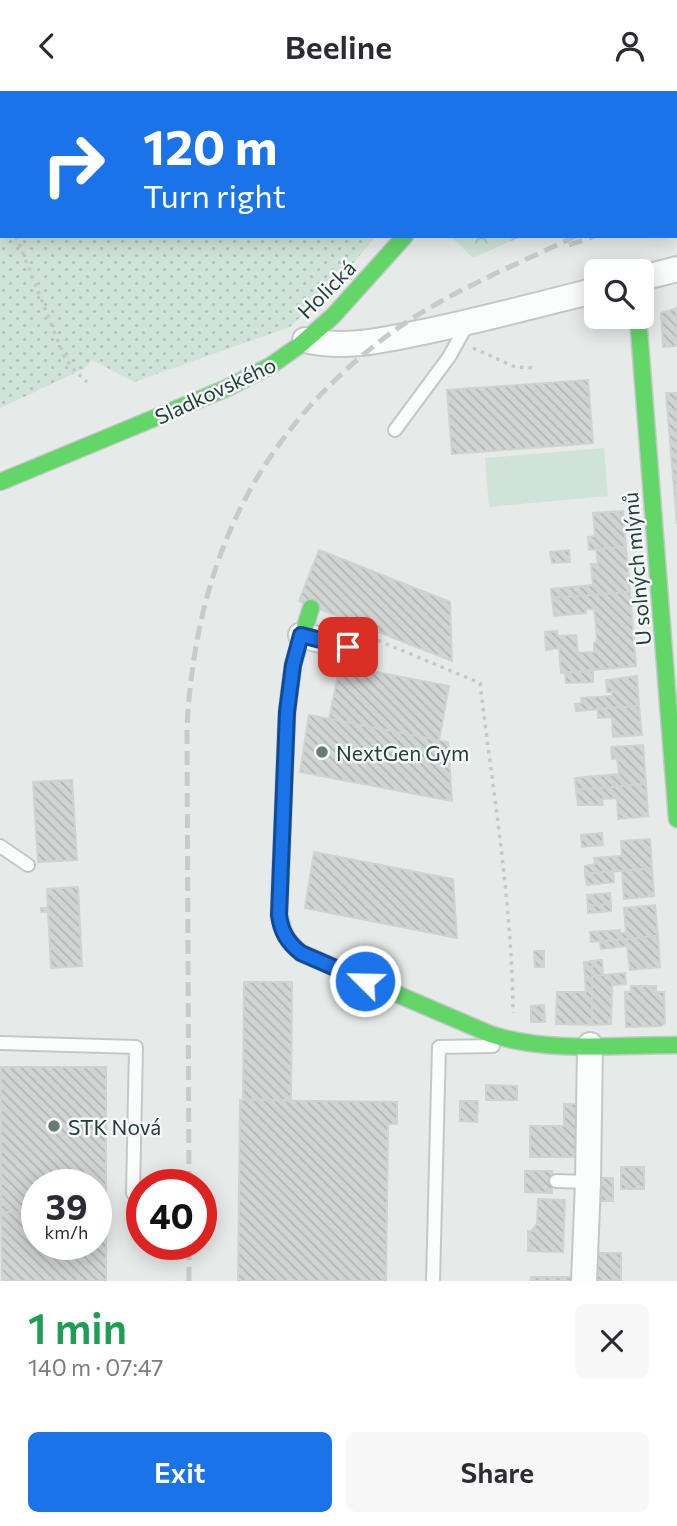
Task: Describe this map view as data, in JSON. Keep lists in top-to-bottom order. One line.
{"streets":{"street":["Holická","Sladkovského","U solných mlýnů"]},"crossings":[["Holická","Sladkovského"]],"places":["NextGen Gym","STK Nová"],"page":{"header":"Beeline","turn":["120 m","Turn right"],"speed":"39 km/h","limit":"40","heading":["1 min","140 m · 07:47"],"buttons":["Exit","Share"]}}
